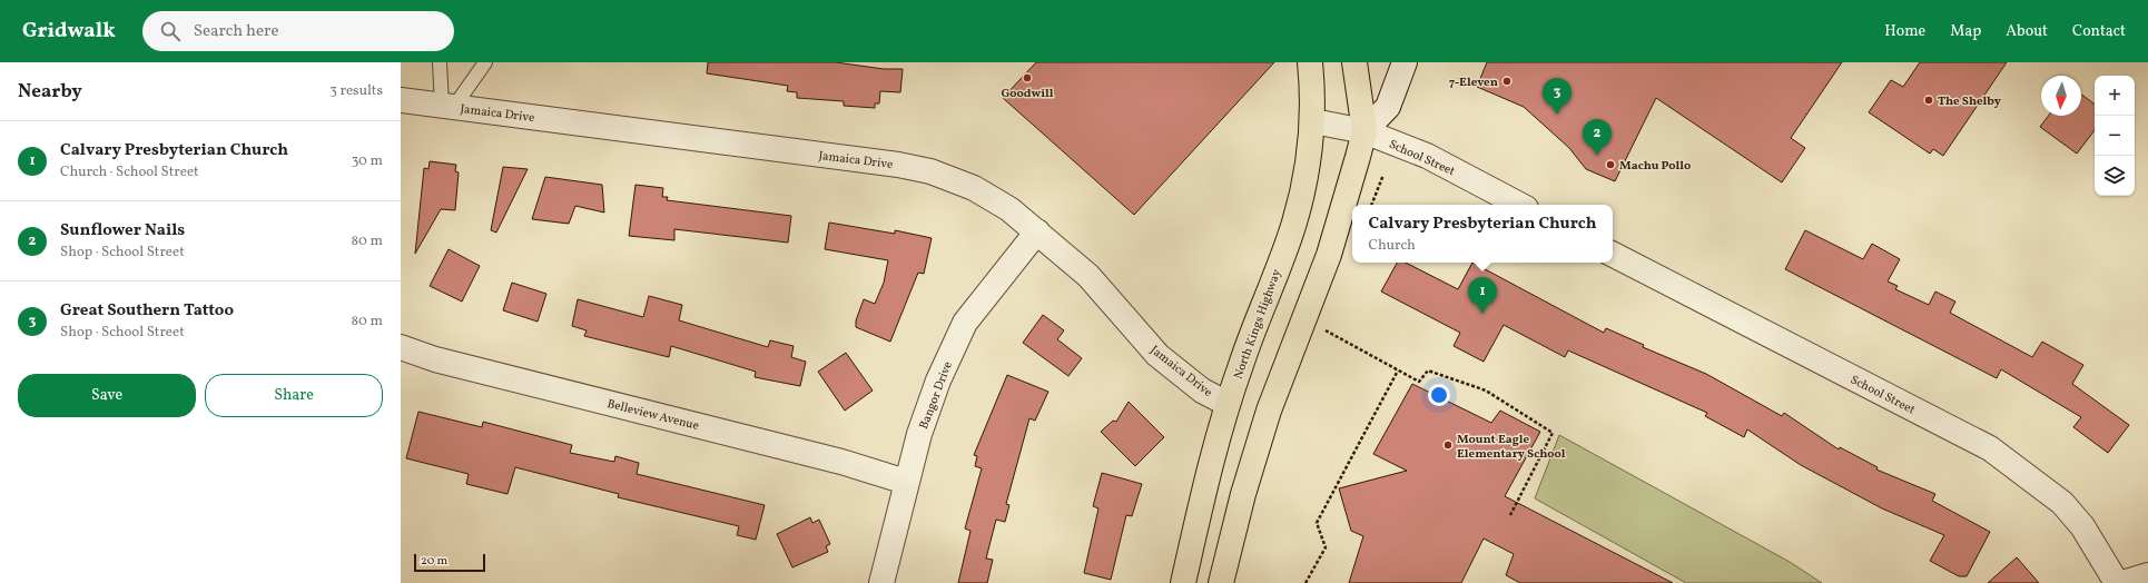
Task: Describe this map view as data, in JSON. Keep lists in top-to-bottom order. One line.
{"streets":{"main road":["North Kings Highway"],"street":["Jamaica Drive","School Street","Bangor Drive","Belleview Avenue"]},"crossings":[["Jamaica Drive","North Kings Highway"],["Jamaica Drive","Bangor Drive"],["School Street","North Kings Highway"],["Bangor Drive","Belleview Avenue"]],"places":["Goodwill","7-Eleven","The Shelby","Machu Pollo","Mount Eagle Elementary School"],"scale_bar":"20 m","north":"bottom","page":{"header":"Gridwalk","search":"Search here","nav":["Home","Map","About","Contact"],"heading":["Nearby","3 results"],"map_buttons":["+","−"],"pins":["3","2","1"],"list":[{"mark":"1","name":"Calvary Presbyterian Church","note":"Church · School Street","value":"30 m"},{"mark":"2","name":"Sunflower Nails","note":"Shop · School Street","value":"80 m"},{"mark":"3","name":"Great Southern Tattoo","note":"Shop · School Street","value":"80 m"}],"popup":["Calvary Presbyterian Church","Church"],"buttons":["Save","Share"],"scale":"20 m"}}
